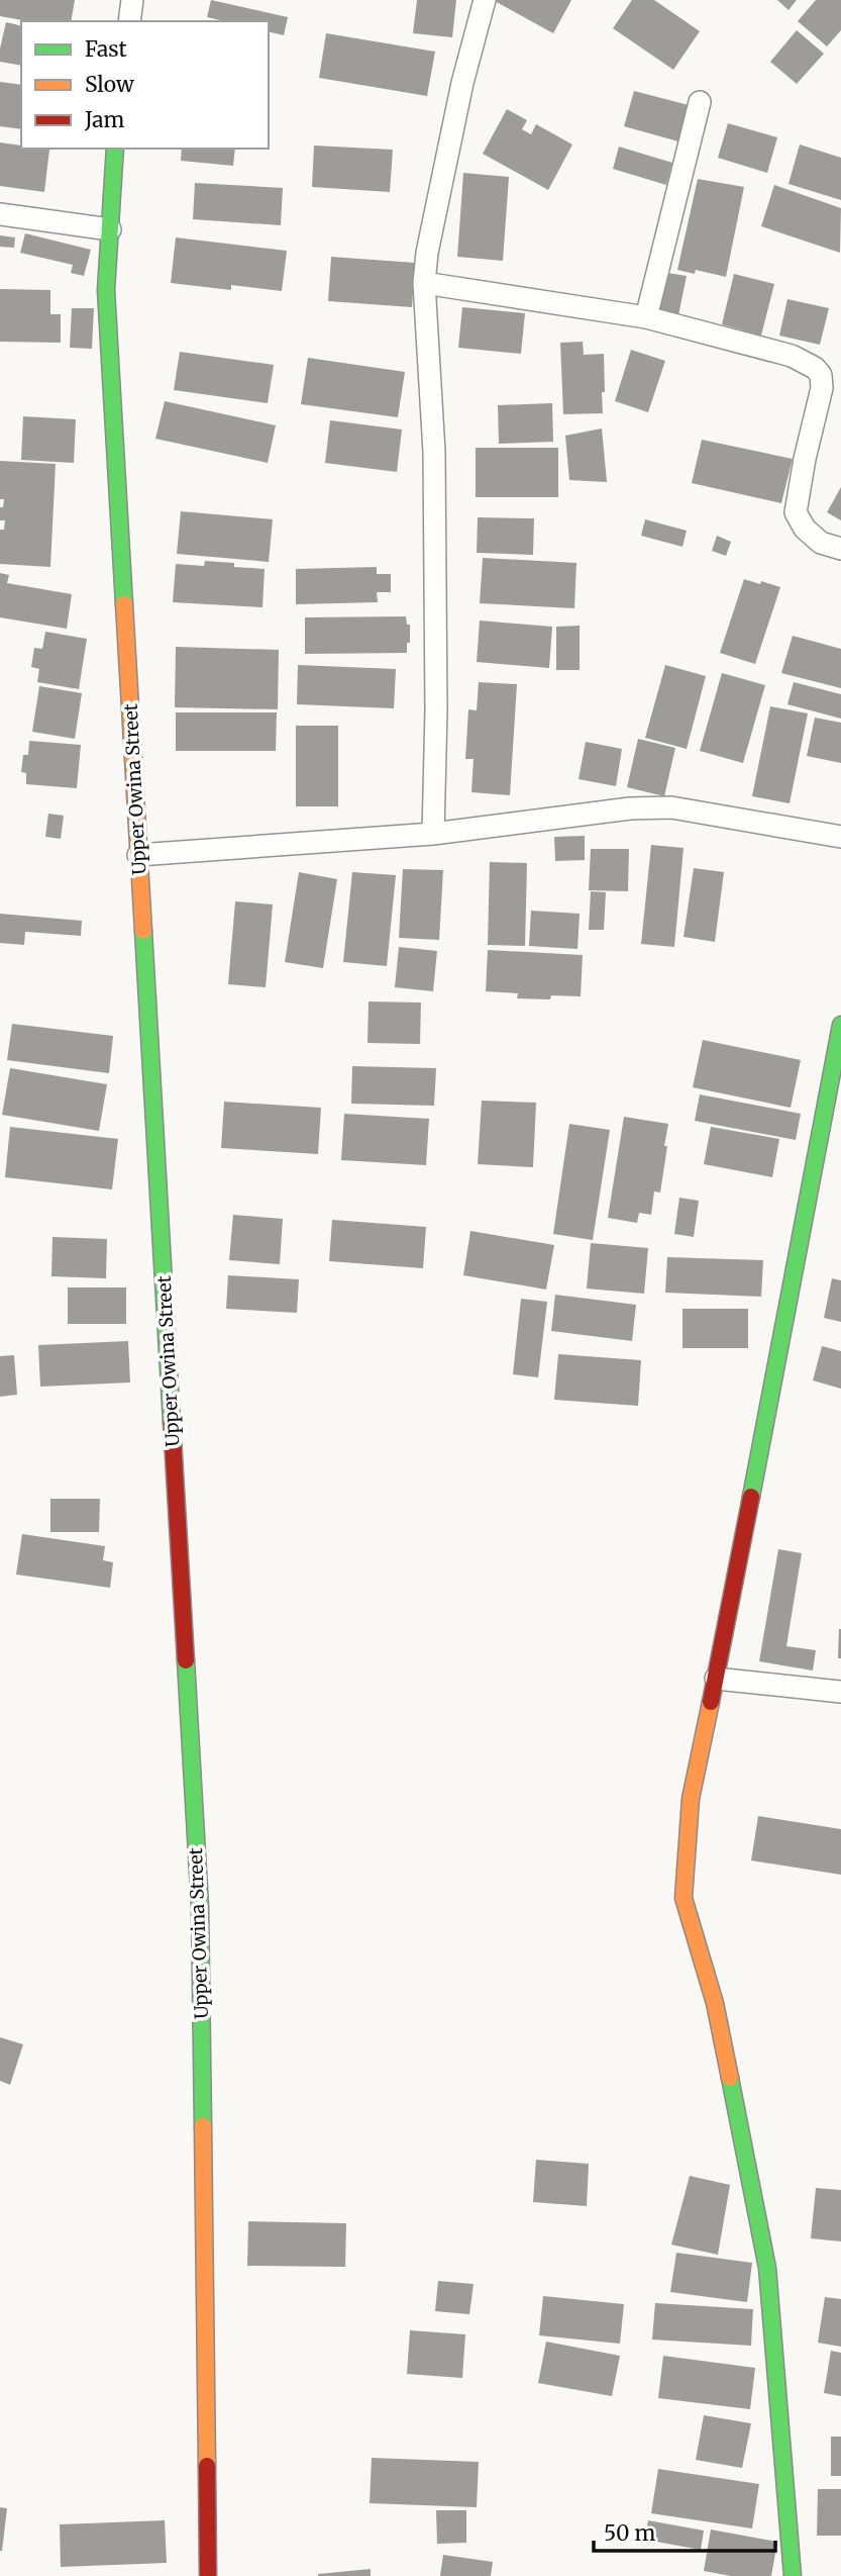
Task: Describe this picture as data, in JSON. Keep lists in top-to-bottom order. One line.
{"streets":{"street":["Upper Owina Street"]},"legend":["Fast","Slow","Jam"],"scale_bar":"50 m"}
